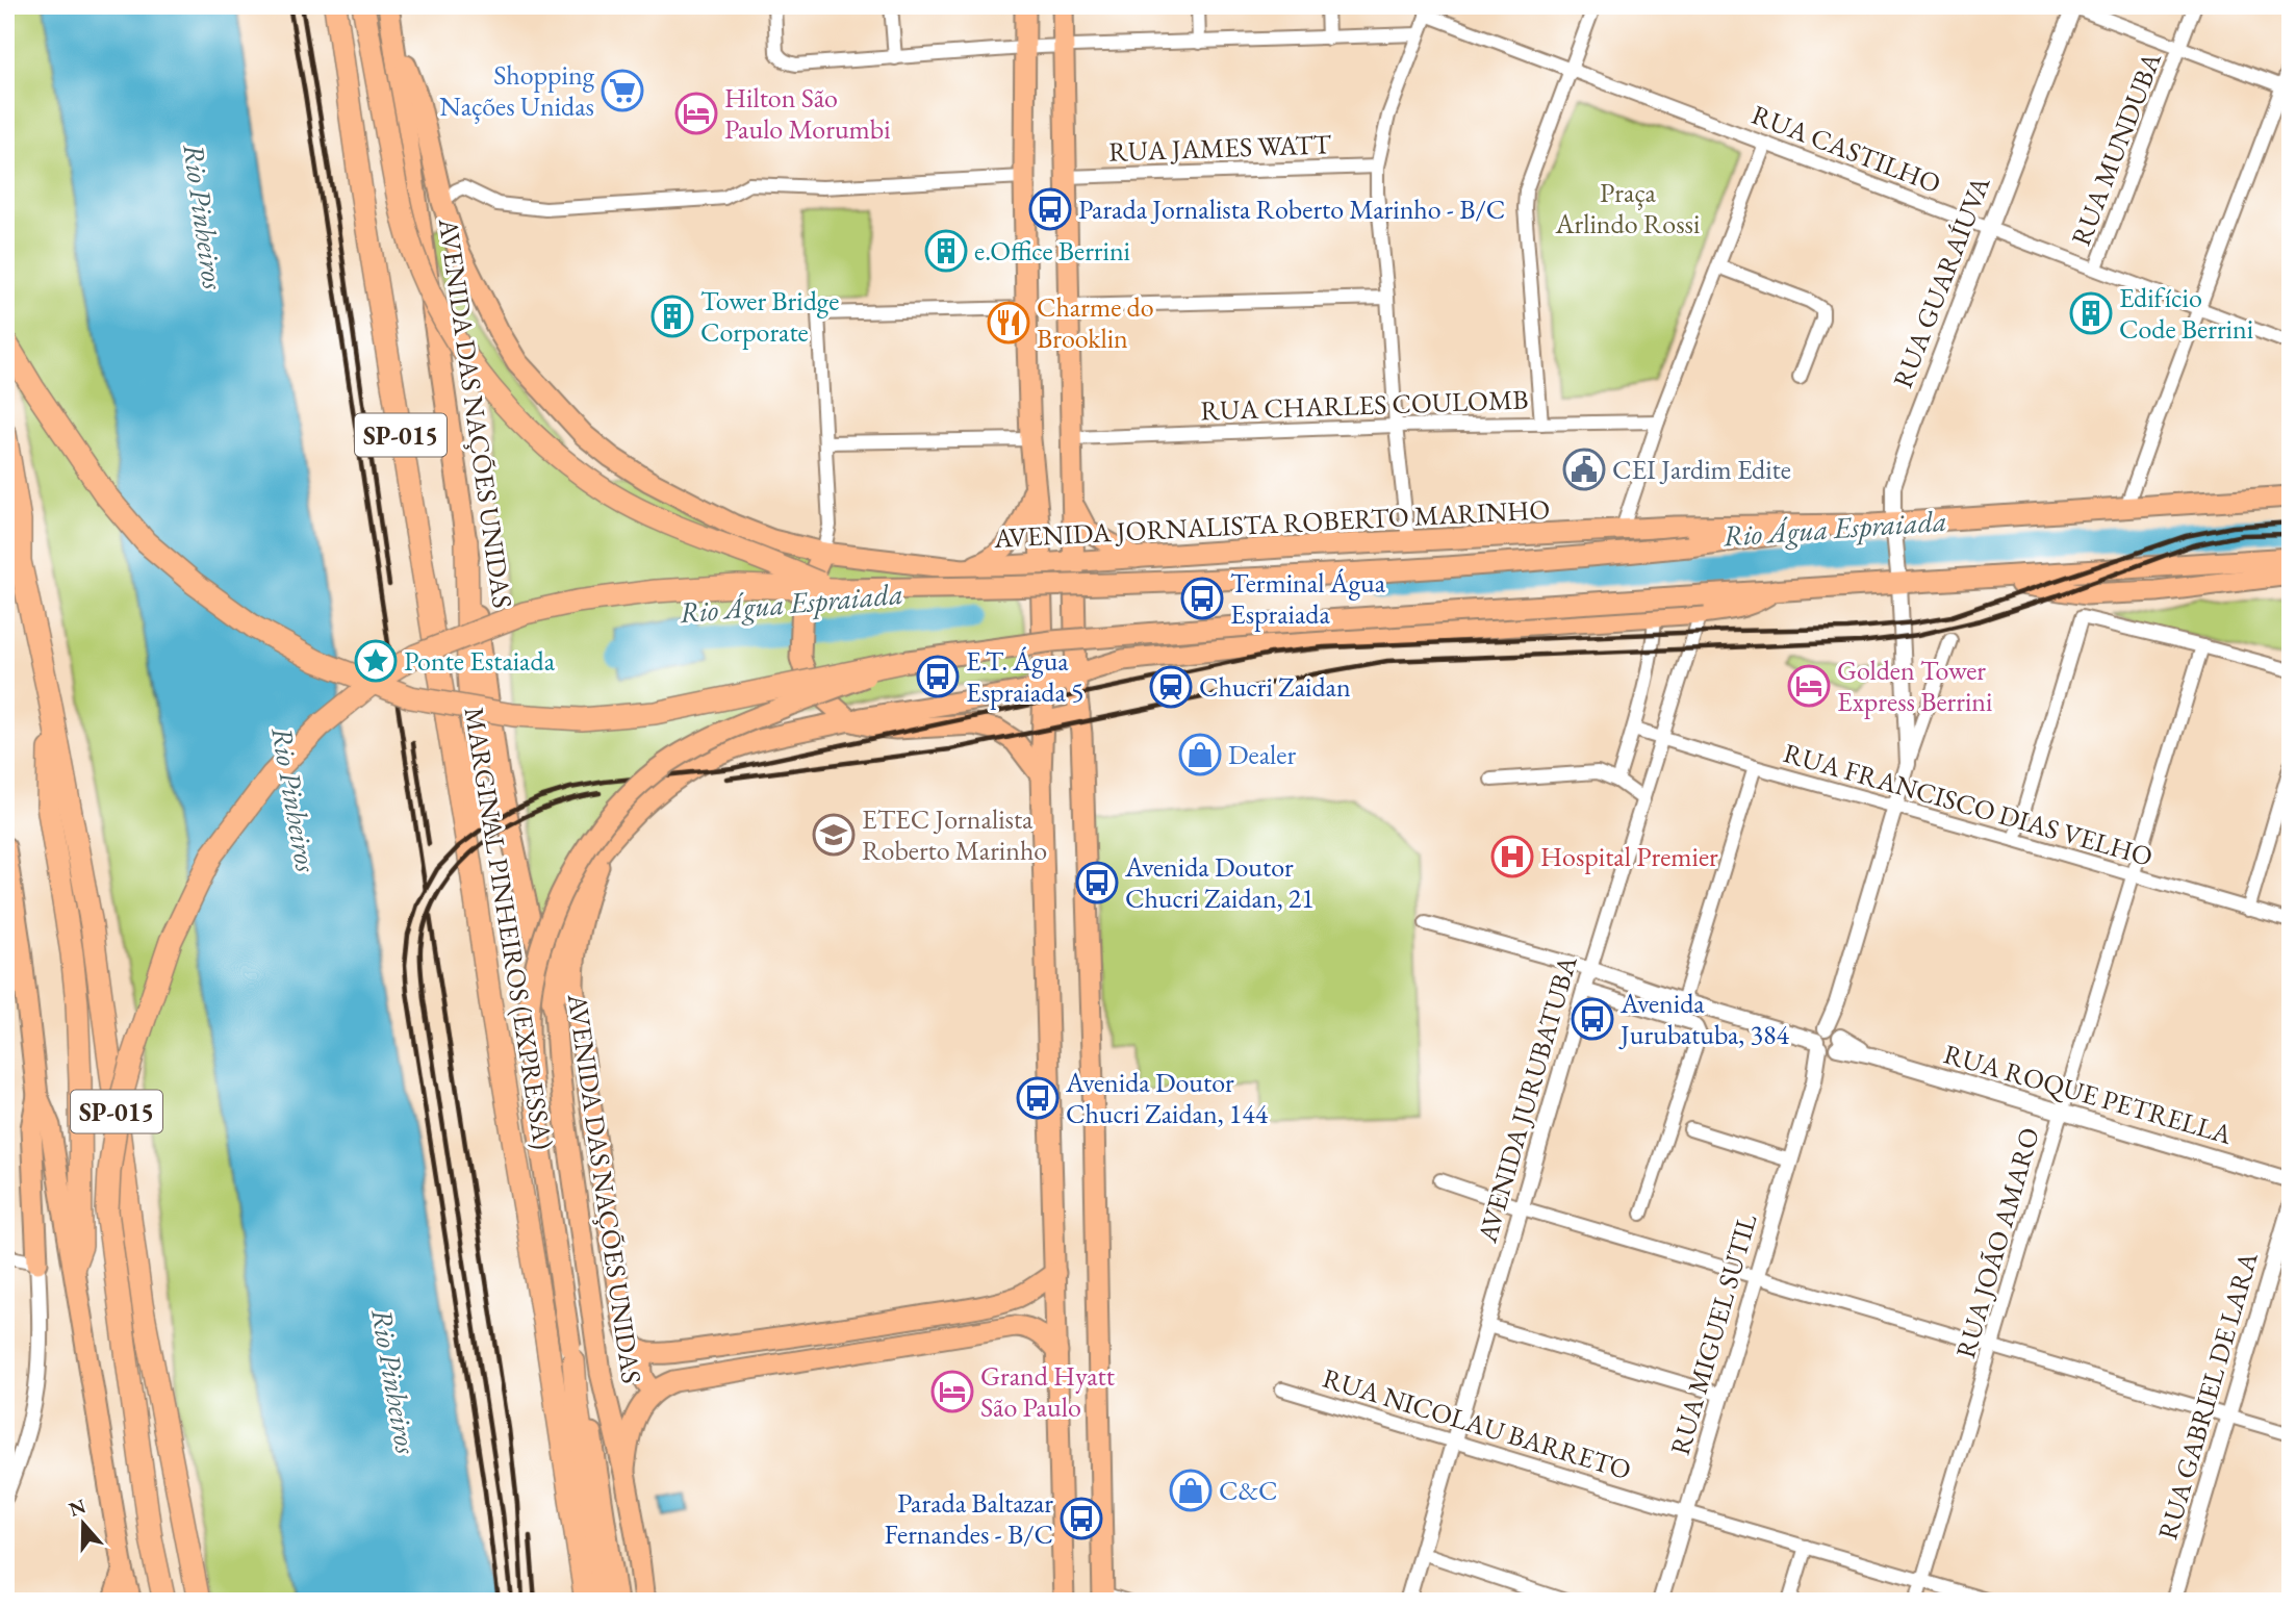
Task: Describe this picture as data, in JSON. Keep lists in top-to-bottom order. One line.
{"streets":{"highway":["SP-015","MARGINAL PINHEIROS (EXPRESSA)"],"main road":["AVENIDA DAS NAÇÕES UNIDAS","AVENIDA JORNALISTA ROBERTO MARINHO"],"street":["RUA JAMES WATT","RUA CASTILHO","RUA MUNDUBA","RUA GUARAÍUVA","RUA CHARLES COULOMB","RUA FRANCISCO DIAS VELHO","RUA ROQUE PETRELLA","AVENIDA JURUBATUBA","RUA JOÃO AMARO","RUA MIGUEL SUTIL","RUA GABRIEL DE LARA","RUA NICOLAU BARRETO"]},"crossings":[["RUA CASTILHO","RUA MUNDUBA"],["RUA CASTILHO","RUA GUARAÍUVA"],["RUA GUARAÍUVA","AVENIDA JORNALISTA ROBERTO MARINHO"],["RUA GUARAÍUVA","RUA MIGUEL SUTIL"],["AVENIDA DAS NAÇÕES UNIDAS","AVENIDA JORNALISTA ROBERTO MARINHO"],["RUA FRANCISCO DIAS VELHO","AVENIDA JURUBATUBA"],["RUA FRANCISCO DIAS VELHO","RUA JOÃO AMARO"],["RUA FRANCISCO DIAS VELHO","RUA MIGUEL SUTIL"],["RUA ROQUE PETRELLA","AVENIDA JURUBATUBA"],["RUA ROQUE PETRELLA","RUA JOÃO AMARO"],["RUA ROQUE PETRELLA","RUA MIGUEL SUTIL"],["AVENIDA JURUBATUBA","RUA NICOLAU BARRETO"],["RUA JOÃO AMARO","RUA NICOLAU BARRETO"],["RUA MIGUEL SUTIL","RUA NICOLAU BARRETO"]],"water":["Rio Pinheiros","Rio Água Espraiada"],"parks":["Praça Arlindo Rossi"],"places":{"supermarket":["Shopping Nações Unidas"],"hotel":["Hilton São Paulo Morumbi","Golden Tower Express Berrini","Grand Hyatt São Paulo"],"bus stop":["Parada Jornalista Roberto Marinho - B/C","Terminal Água Espraiada","E.T. Água Espraiada 5","Avenida Doutor Chucri Zaidan, 21","Avenida Jurubatuba, 384","Avenida Doutor Chucri Zaidan, 144","Parada Baltazar Fernandes - B/C"],"building":["e.Office Berrini","Edifício Code Berrini","Tower Bridge Corporate"],"restaurant":["Charme do Brooklin"],"public building":["CEI Jardim Edite"],"place":["Ponte Estaiada"],"station":["Chucri Zaidan"],"shop":["Dealer","C&C"],"school or university":["ETEC Jornalista Roberto Marinho"],"hospital":["Hospital Premier"]},"north":"top"}
